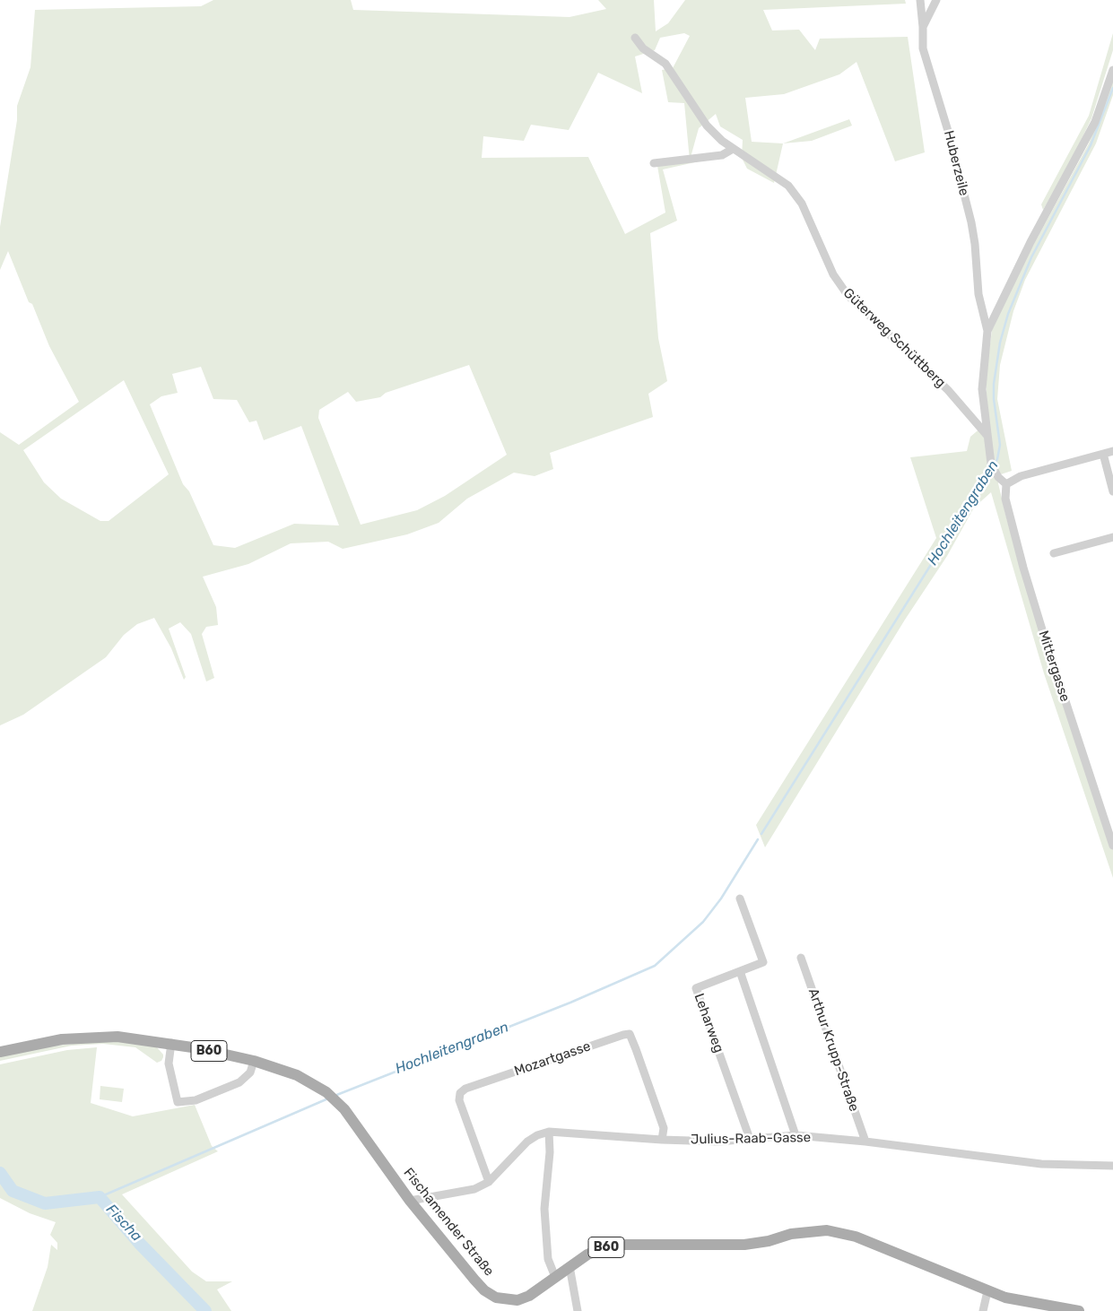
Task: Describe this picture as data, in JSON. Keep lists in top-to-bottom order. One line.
{"streets":{"main road":["B60","Fischamender Straße"],"street":["Huberzeile","Güterweg Schüttberg","Mittergasse","Leharweg","Arthur Krupp-Straße","Mozartgasse","Julius-Raab-Gasse"]},"crossings":[["Leharweg","Julius-Raab-Gasse"],["Arthur Krupp-Straße","Julius-Raab-Gasse"],["B60","Fischamender Straße"],["Mozartgasse","Julius-Raab-Gasse"],["Julius-Raab-Gasse","Fischamender Straße"]],"water":["Hochleitengraben","Fischa"]}
